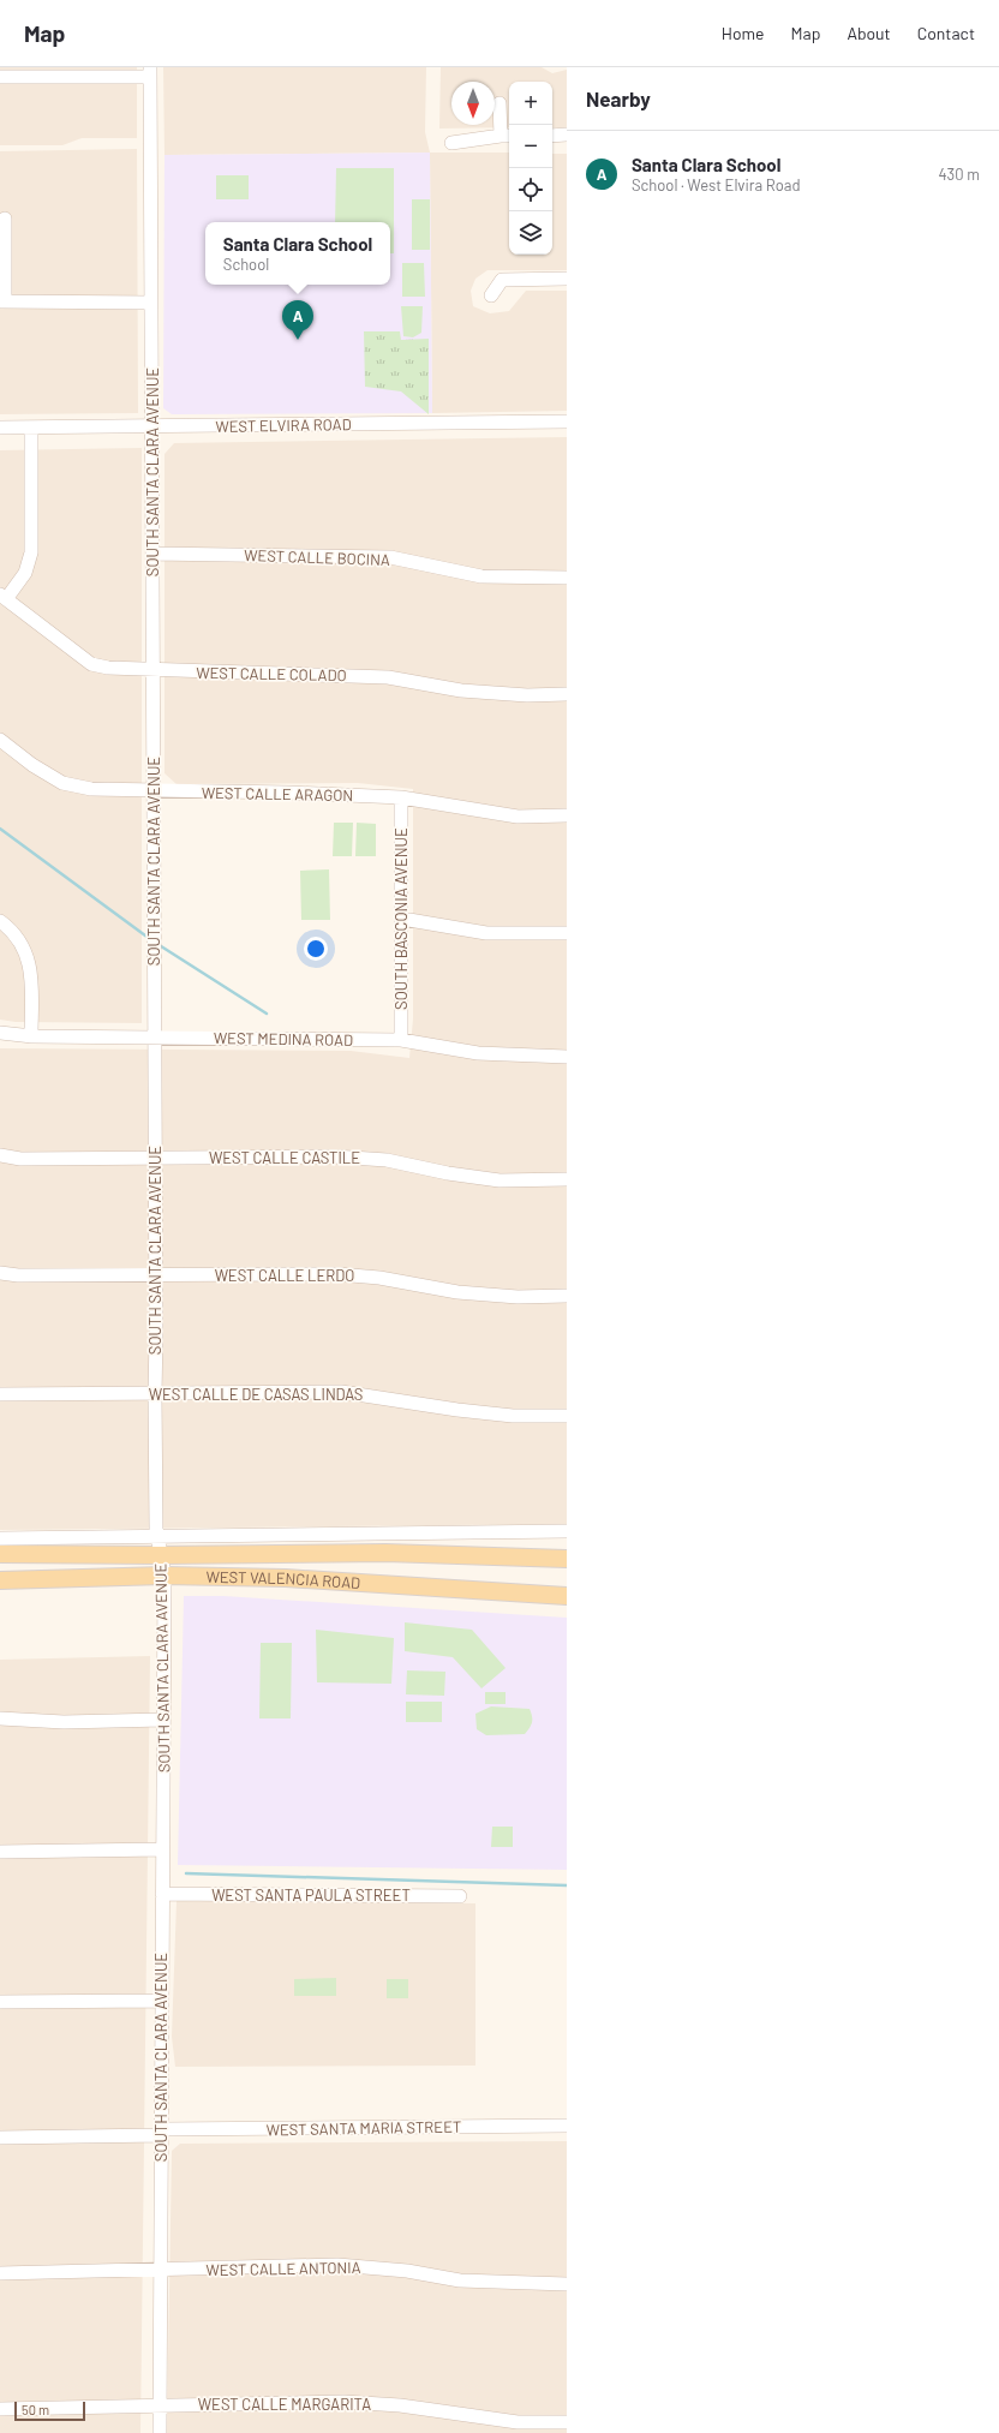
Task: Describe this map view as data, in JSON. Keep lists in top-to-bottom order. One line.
{"streets":{"main road":["WEST VALENCIA ROAD"],"street":["WEST ELVIRA ROAD","SOUTH SANTA CLARA AVENUE","WEST CALLE BOCINA","WEST CALLE COLADO","WEST CALLE ARAGON","SOUTH BASCONIA AVENUE","WEST MEDINA ROAD","WEST CALLE CASTILE","WEST CALLE LERDO","WEST CALLE DE CASAS LINDAS","WEST SANTA PAULA STREET","WEST SANTA MARIA STREET","WEST CALLE ANTONIA","WEST CALLE MARGARITA"]},"crossings":[["WEST ELVIRA ROAD","SOUTH SANTA CLARA AVENUE"],["SOUTH SANTA CLARA AVENUE","WEST CALLE BOCINA"],["SOUTH SANTA CLARA AVENUE","WEST CALLE COLADO"],["SOUTH SANTA CLARA AVENUE","WEST CALLE ARAGON"],["SOUTH SANTA CLARA AVENUE","WEST MEDINA ROAD"],["SOUTH SANTA CLARA AVENUE","WEST CALLE CASTILE"],["SOUTH SANTA CLARA AVENUE","WEST CALLE LERDO"],["SOUTH SANTA CLARA AVENUE","WEST CALLE DE CASAS LINDAS"],["SOUTH SANTA CLARA AVENUE","WEST VALENCIA ROAD"],["SOUTH SANTA CLARA AVENUE","WEST SANTA PAULA STREET"],["SOUTH SANTA CLARA AVENUE","WEST SANTA MARIA STREET"],["SOUTH SANTA CLARA AVENUE","WEST CALLE ANTONIA"],["SOUTH SANTA CLARA AVENUE","WEST CALLE MARGARITA"],["WEST CALLE ARAGON","SOUTH BASCONIA AVENUE"],["SOUTH BASCONIA AVENUE","WEST MEDINA ROAD"]],"scale_bar":"50 m","north":"bottom","page":{"header":"Map","nav":["Home","Map","About","Contact"],"heading":"Nearby","map_buttons":["+","−"],"list":[{"mark":"A","name":"Santa Clara School","note":"School · West Elvira Road","value":"430 m"}],"popup":["Santa Clara School","School"],"pins":"A","scale":"50 m"}}
